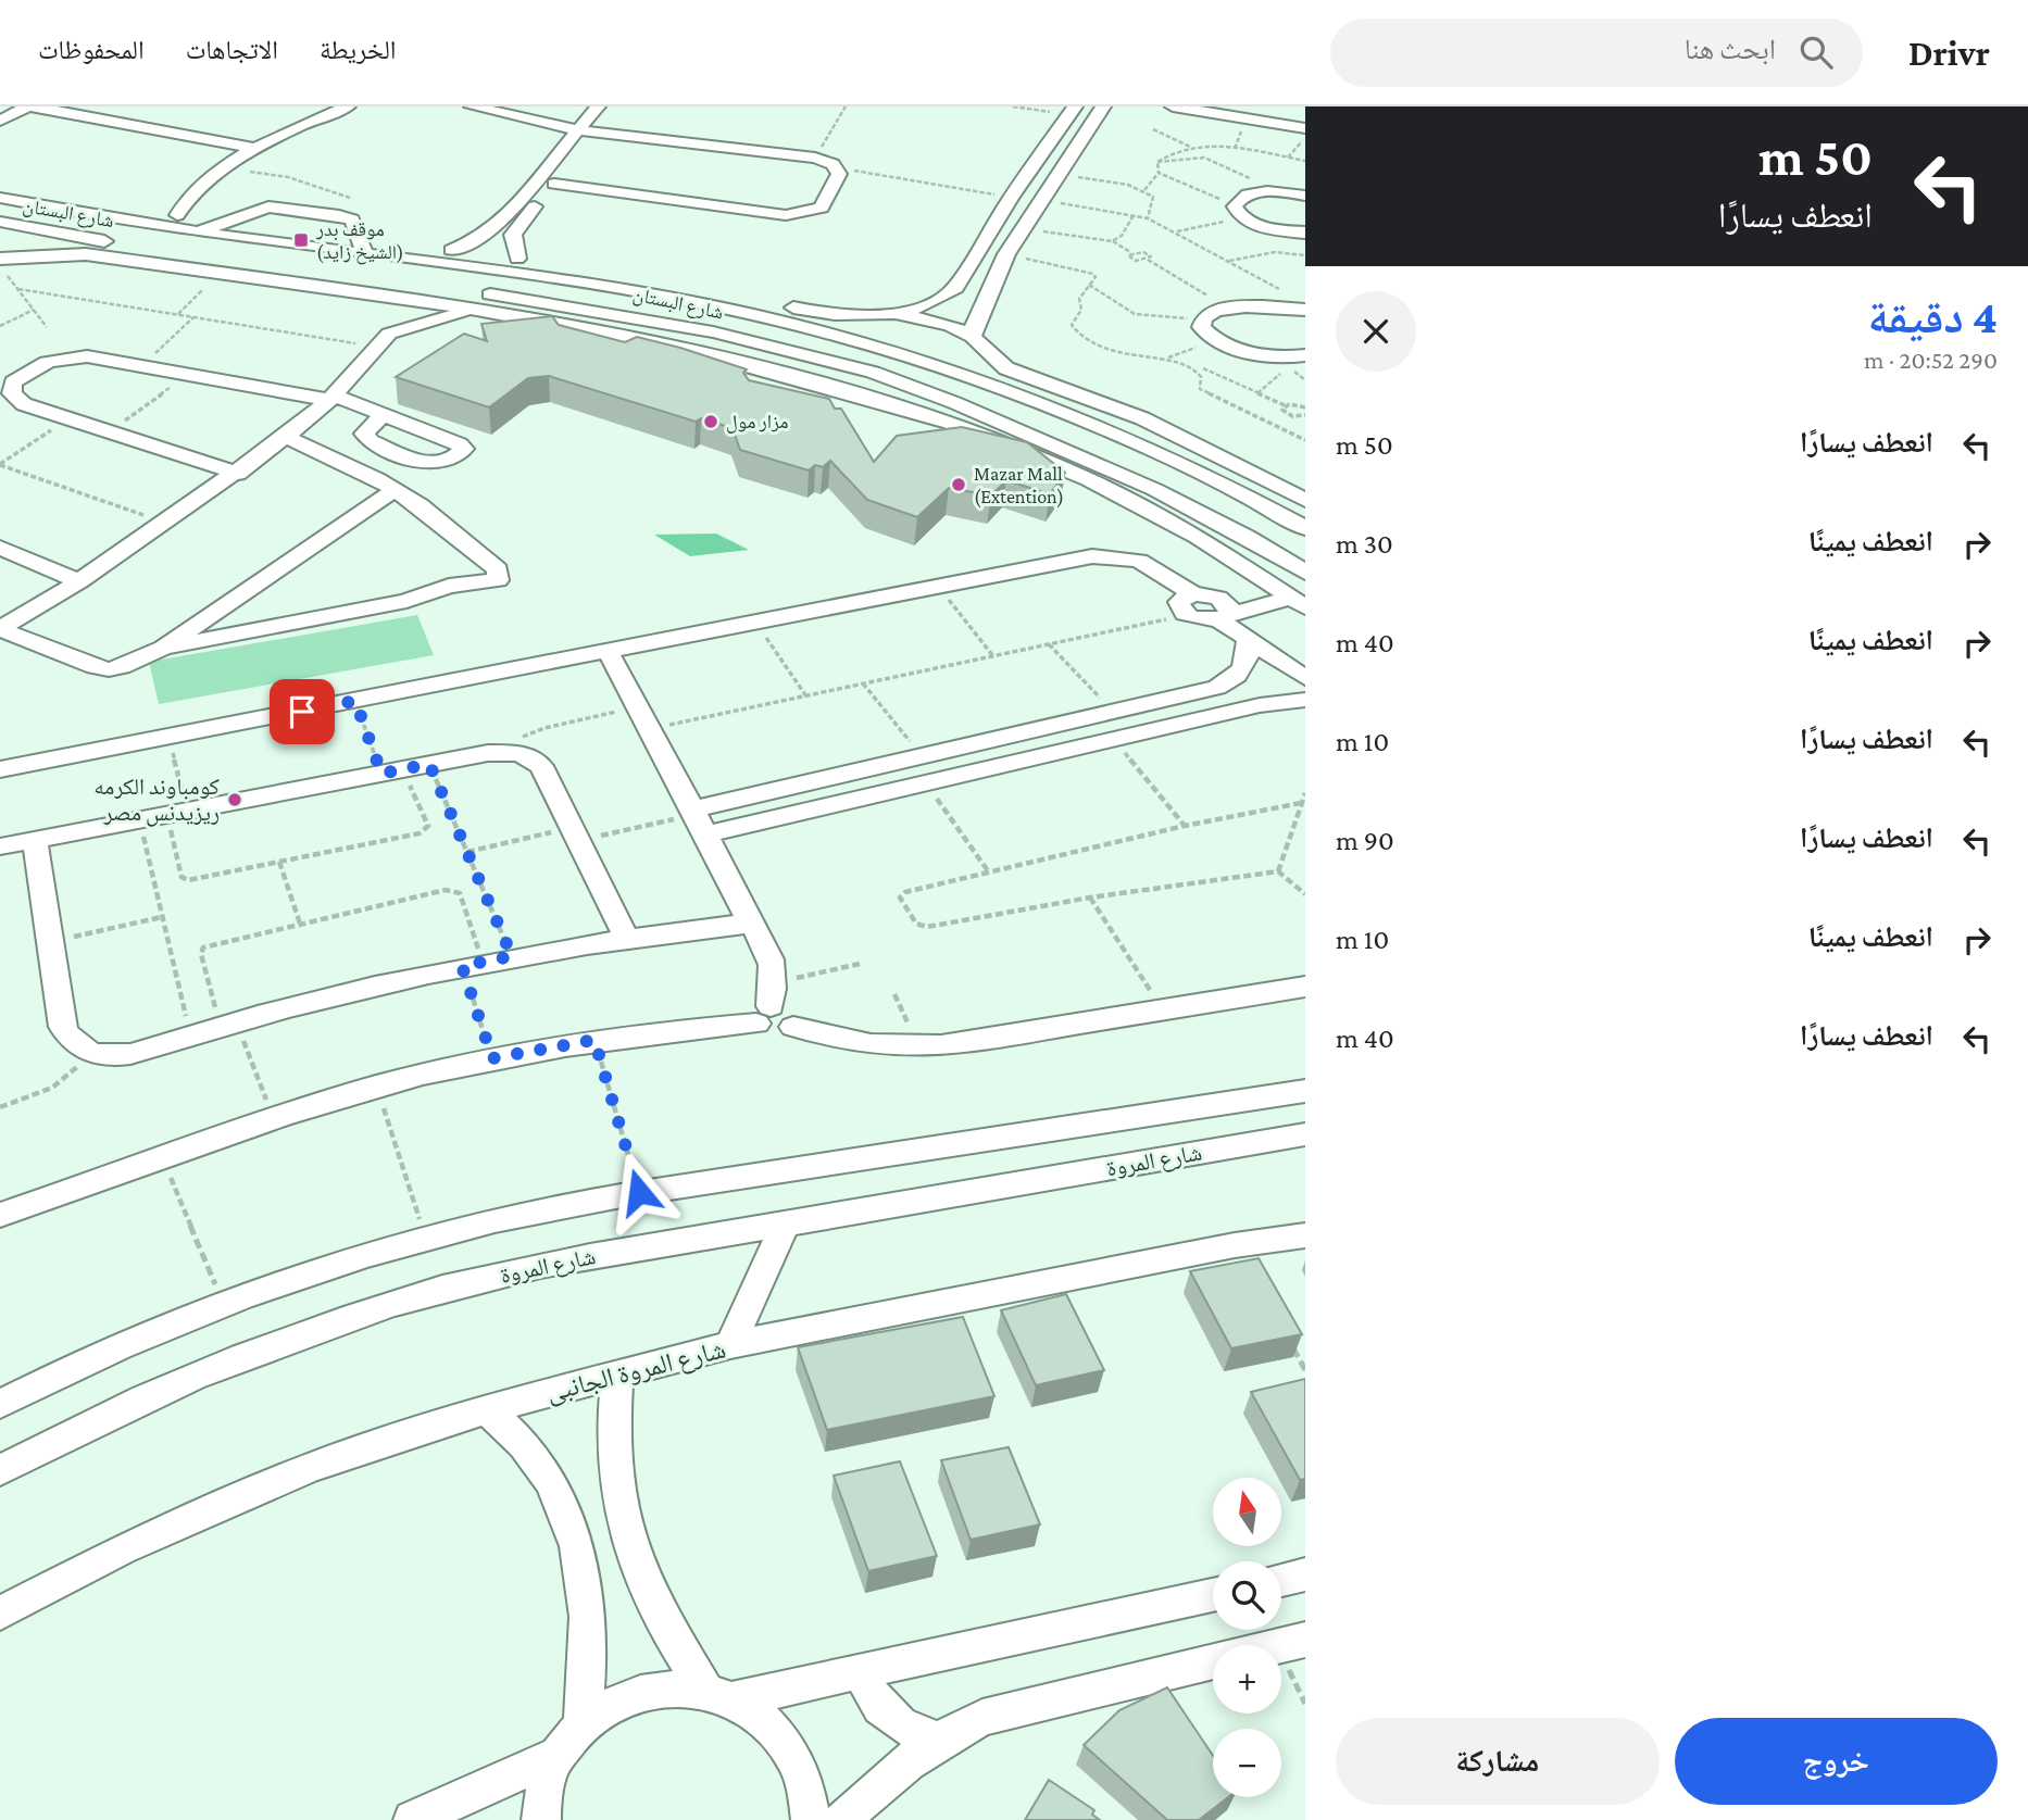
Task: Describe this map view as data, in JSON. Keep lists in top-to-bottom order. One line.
{"streets":{"street":["شارع البستان","شارع المروة","شارع المروة الجانبى"]},"places":{"transit":["موقف بدر (الشيخ زايد)"],"other":["مزار مول","Mazar Mall (Extention)","كومباوند الكرمه ريزيدنس مصر"]},"north":"top","page":{"header":"Drivr","search":"ابحث هنا","nav":["الخريطة","الاتجاهات","المحفوظات"],"turn":["50 m","انعطف يسارًا"],"heading":["4 دقيقة","290 m · 20:52"],"list":[{"name":"انعطف يسارًا","value":"50 m"},{"name":"انعطف يمينًا","value":"30 m"},{"name":"انعطف يمينًا","value":"40 m"},{"name":"انعطف يسارًا","value":"10 m"},{"name":"انعطف يسارًا","value":"90 m"},{"name":"انعطف يمينًا","value":"10 m"},{"name":"انعطف يسارًا","value":"40 m"}],"map_buttons":["+","−"],"buttons":["خروج","مشاركة"]}}
